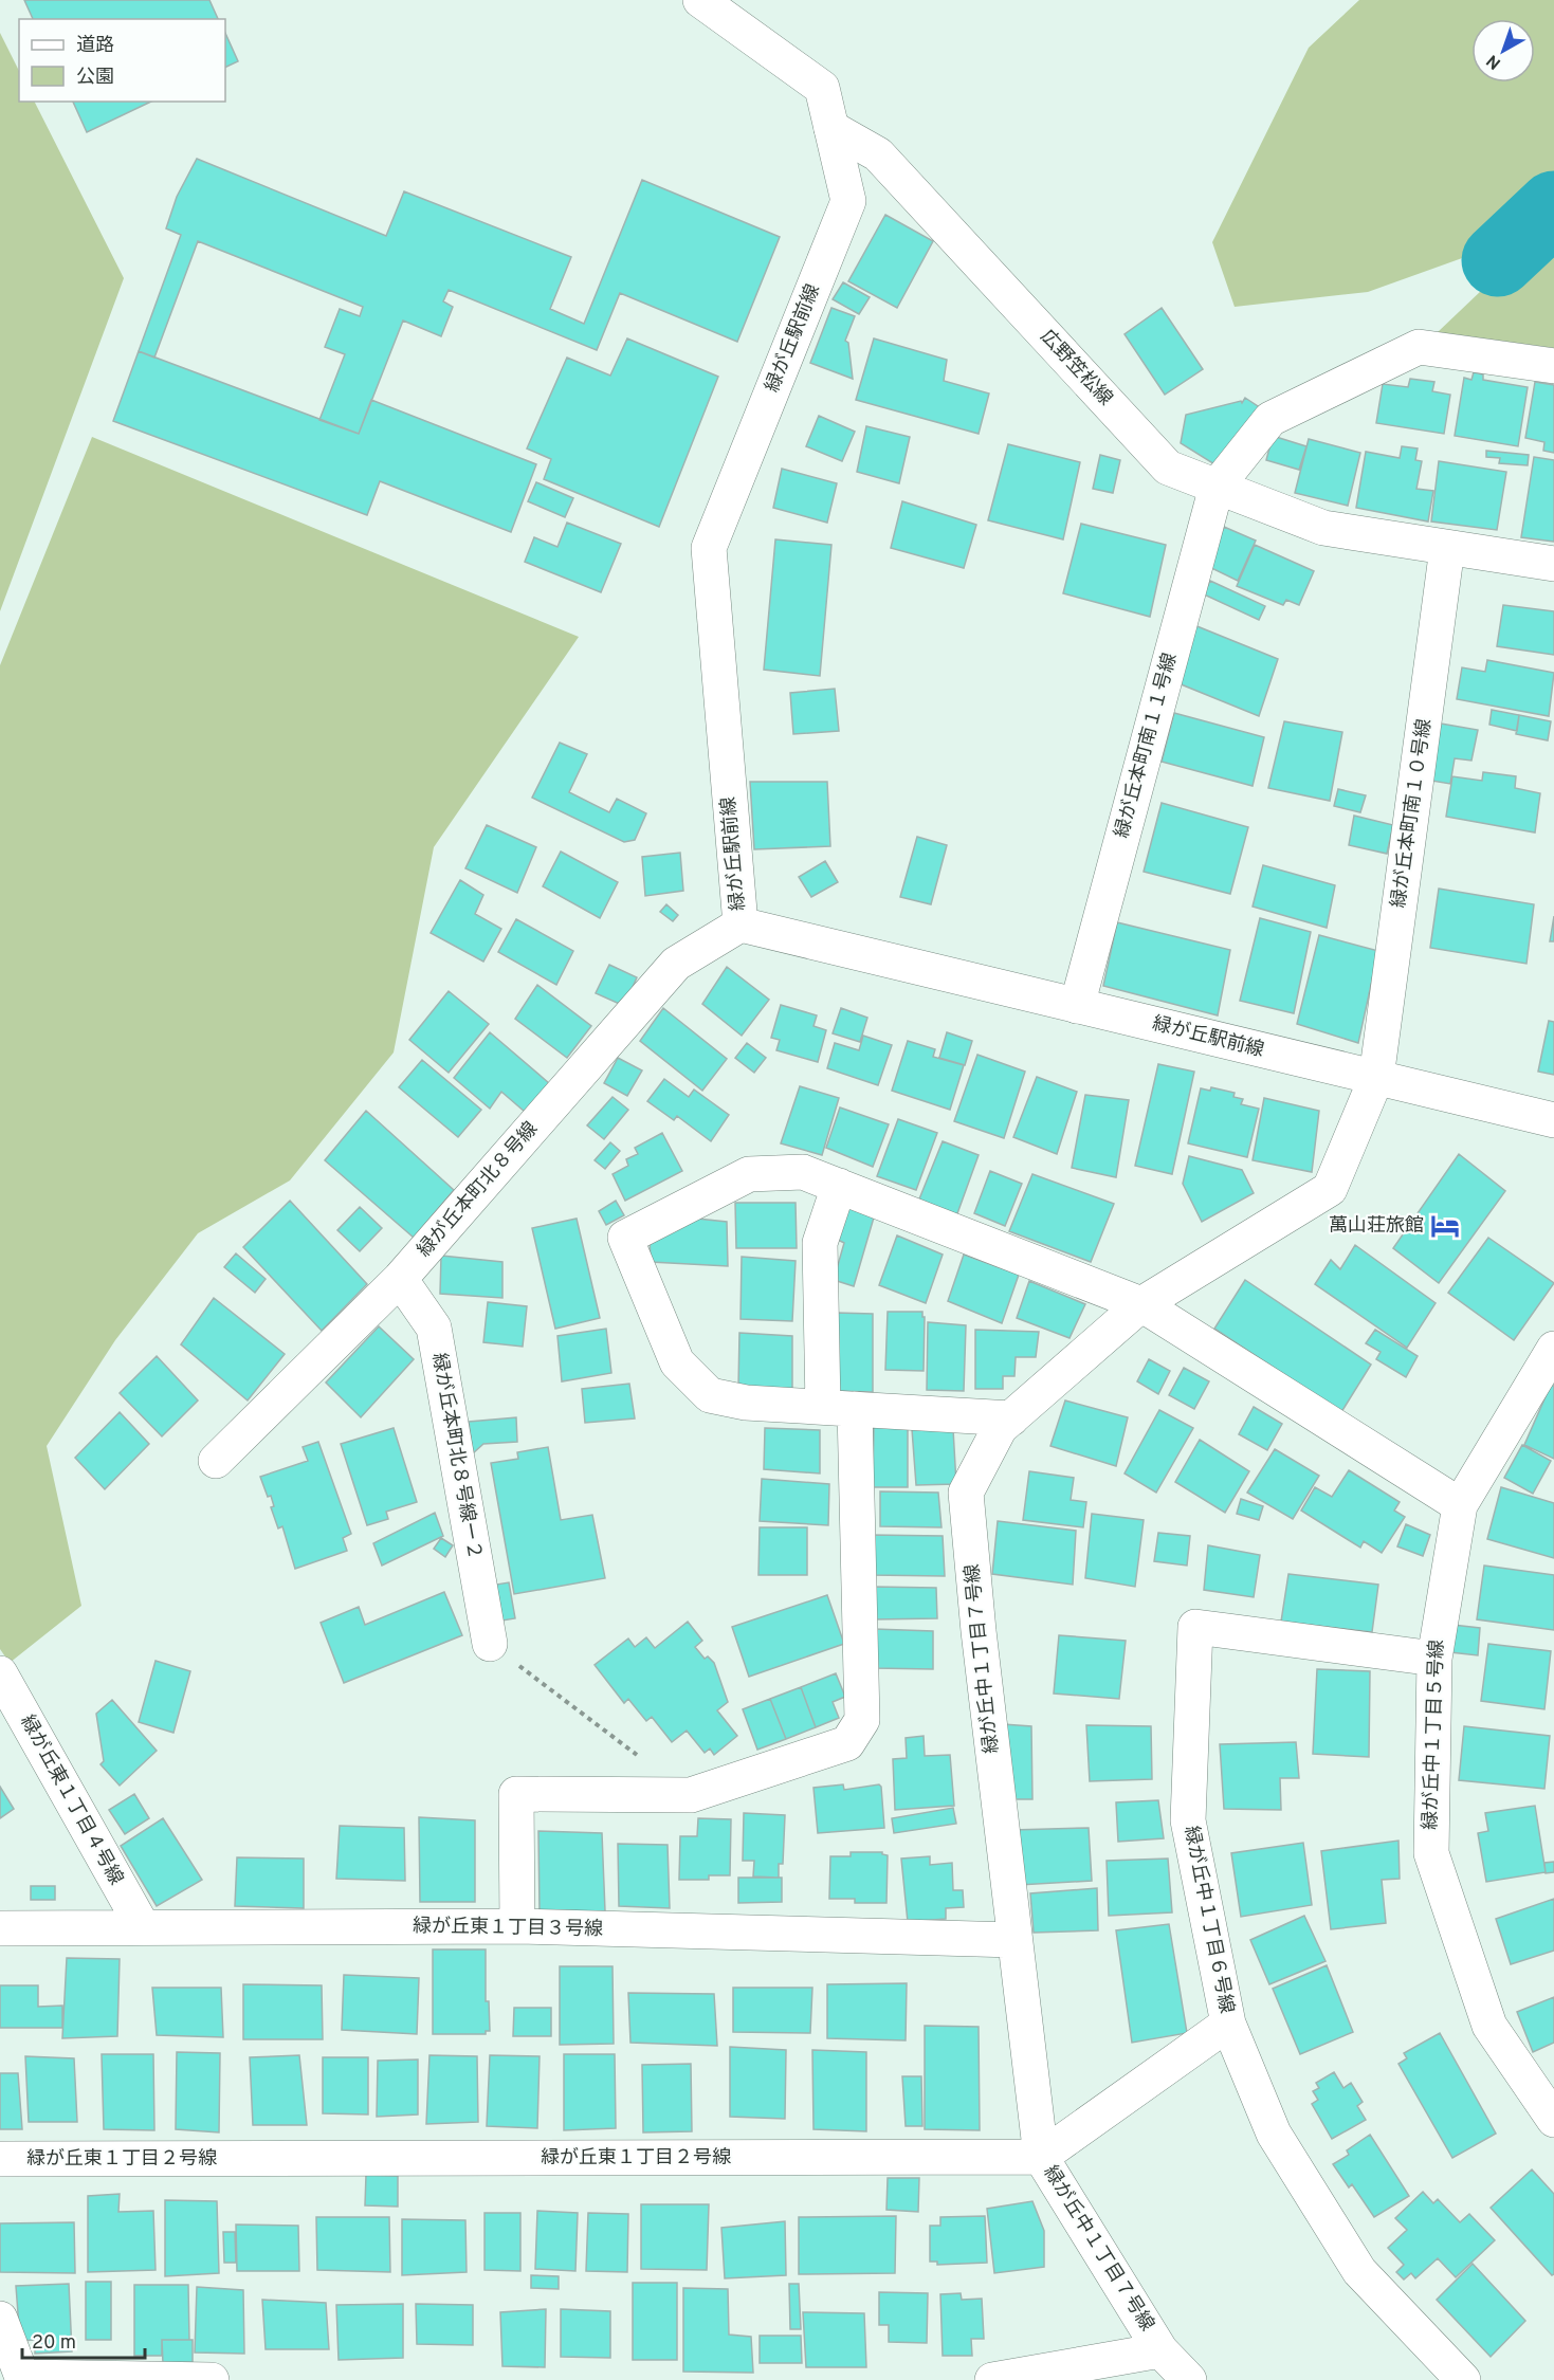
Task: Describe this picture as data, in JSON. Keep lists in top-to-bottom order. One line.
{"streets":{"street":["緑が丘駅前線","広野笠松線","緑が丘本町南１１号線","緑が丘本町南１０号線","緑が丘本町北８号線","緑が丘本町北８号線ー２","緑が丘中１丁目７号線","緑が丘中１丁目５号線","緑が丘東１丁目４号線","緑が丘中１丁目６号線","緑が丘東１丁目３号線","緑が丘東１丁目２号線"]},"crossings":[["緑が丘駅前線","広野笠松線"],["緑が丘駅前線","緑が丘本町南１１号線"],["緑が丘駅前線","緑が丘本町南１０号線"],["緑が丘駅前線","緑が丘本町北８号線"],["緑が丘駅前線","緑が丘中１丁目７号線"],["広野笠松線","緑が丘本町南１１号線"],["広野笠松線","緑が丘本町南１０号線"],["緑が丘本町南１０号線","緑が丘中１丁目７号線"],["緑が丘本町北８号線","緑が丘本町北８号線ー２"],["緑が丘中１丁目７号線","緑が丘東１丁目３号線"],["緑が丘中１丁目７号線","緑が丘東１丁目２号線"],["緑が丘中１丁目５号線","緑が丘中１丁目６号線"],["緑が丘東１丁目４号線","緑が丘東１丁目３号線"]],"places":{"hotel":["萬山荘旅館"]},"legend":["道路","公園"],"scale_bar":"20 m","north":"bottom left"}
